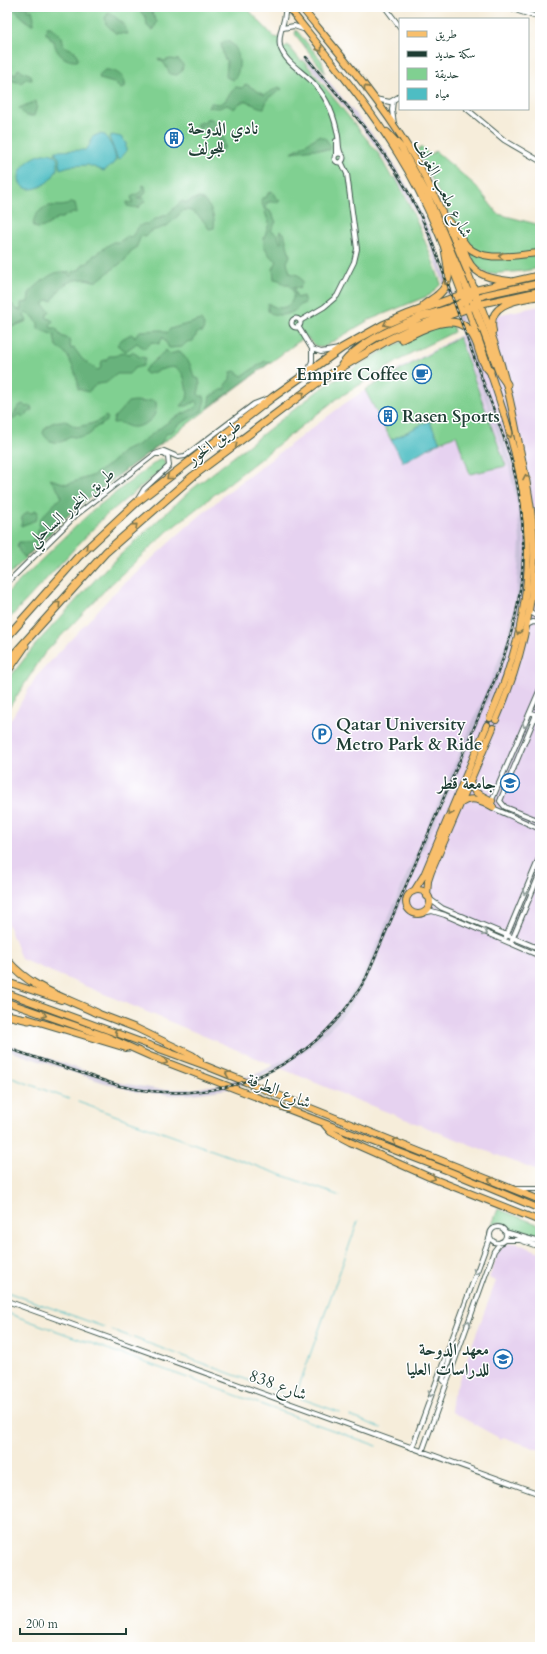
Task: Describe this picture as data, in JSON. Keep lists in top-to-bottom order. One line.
{"streets":{"highway":["طريق الخور"],"main road":["شارع ملعب الغولف","شارع الطرفة"],"street":["طريق الخور الساحلي","شارع 838"]},"crossings":[["شارع ملعب الغولف","طريق الخور"]],"places":{"building":["نادي الدوحة للجولف","Rasen Sports"],"cafe":["Empire Coffee"],"parking":["Qatar University Metro Park & Ride"],"school or university":["جامعة قطر","معهد الدوحة للدراسات العليا"]},"legend":["طريق","سكة حديد","حديقة","مياه"],"scale_bar":"200 m"}
